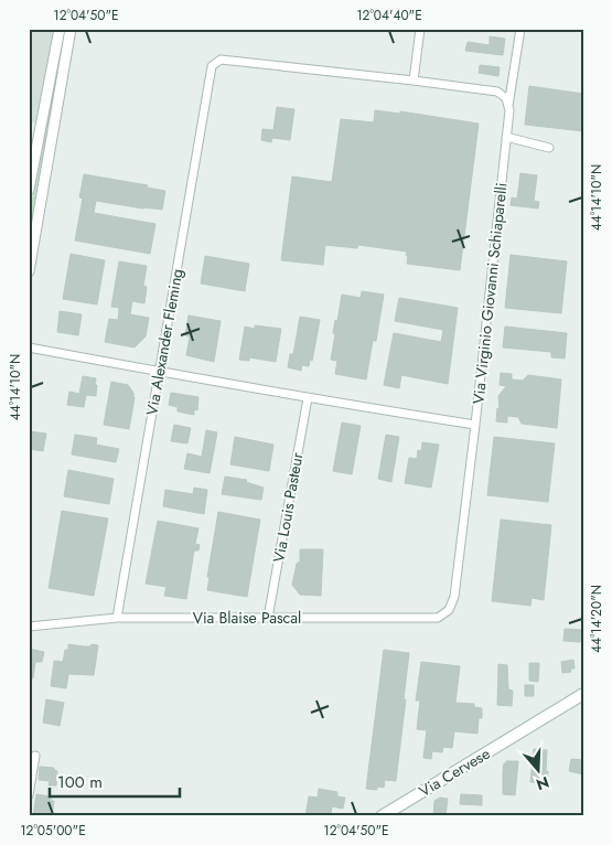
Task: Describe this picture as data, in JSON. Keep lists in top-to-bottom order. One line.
{"streets":{"main road":["Via Cervese"],"street":["Via Virginio Giovanni Schiaparelli","Via Alexander Fleming","Via Louis Pasteur","Via Blaise Pascal"]},"crossings":[["Via Virginio Giovanni Schiaparelli","Via Alexander Fleming"],["Via Virginio Giovanni Schiaparelli","Via Louis Pasteur"],["Via Virginio Giovanni Schiaparelli","Via Blaise Pascal"],["Via Alexander Fleming","Via Blaise Pascal"],["Via Louis Pasteur","Via Blaise Pascal"]],"scale_bar":"100 m","north":"bottom","coordinates":["12°04'50\"E","12°04'40\"E","44°14'10\"N","44°14'20\"N","12°05'00\"E"]}
